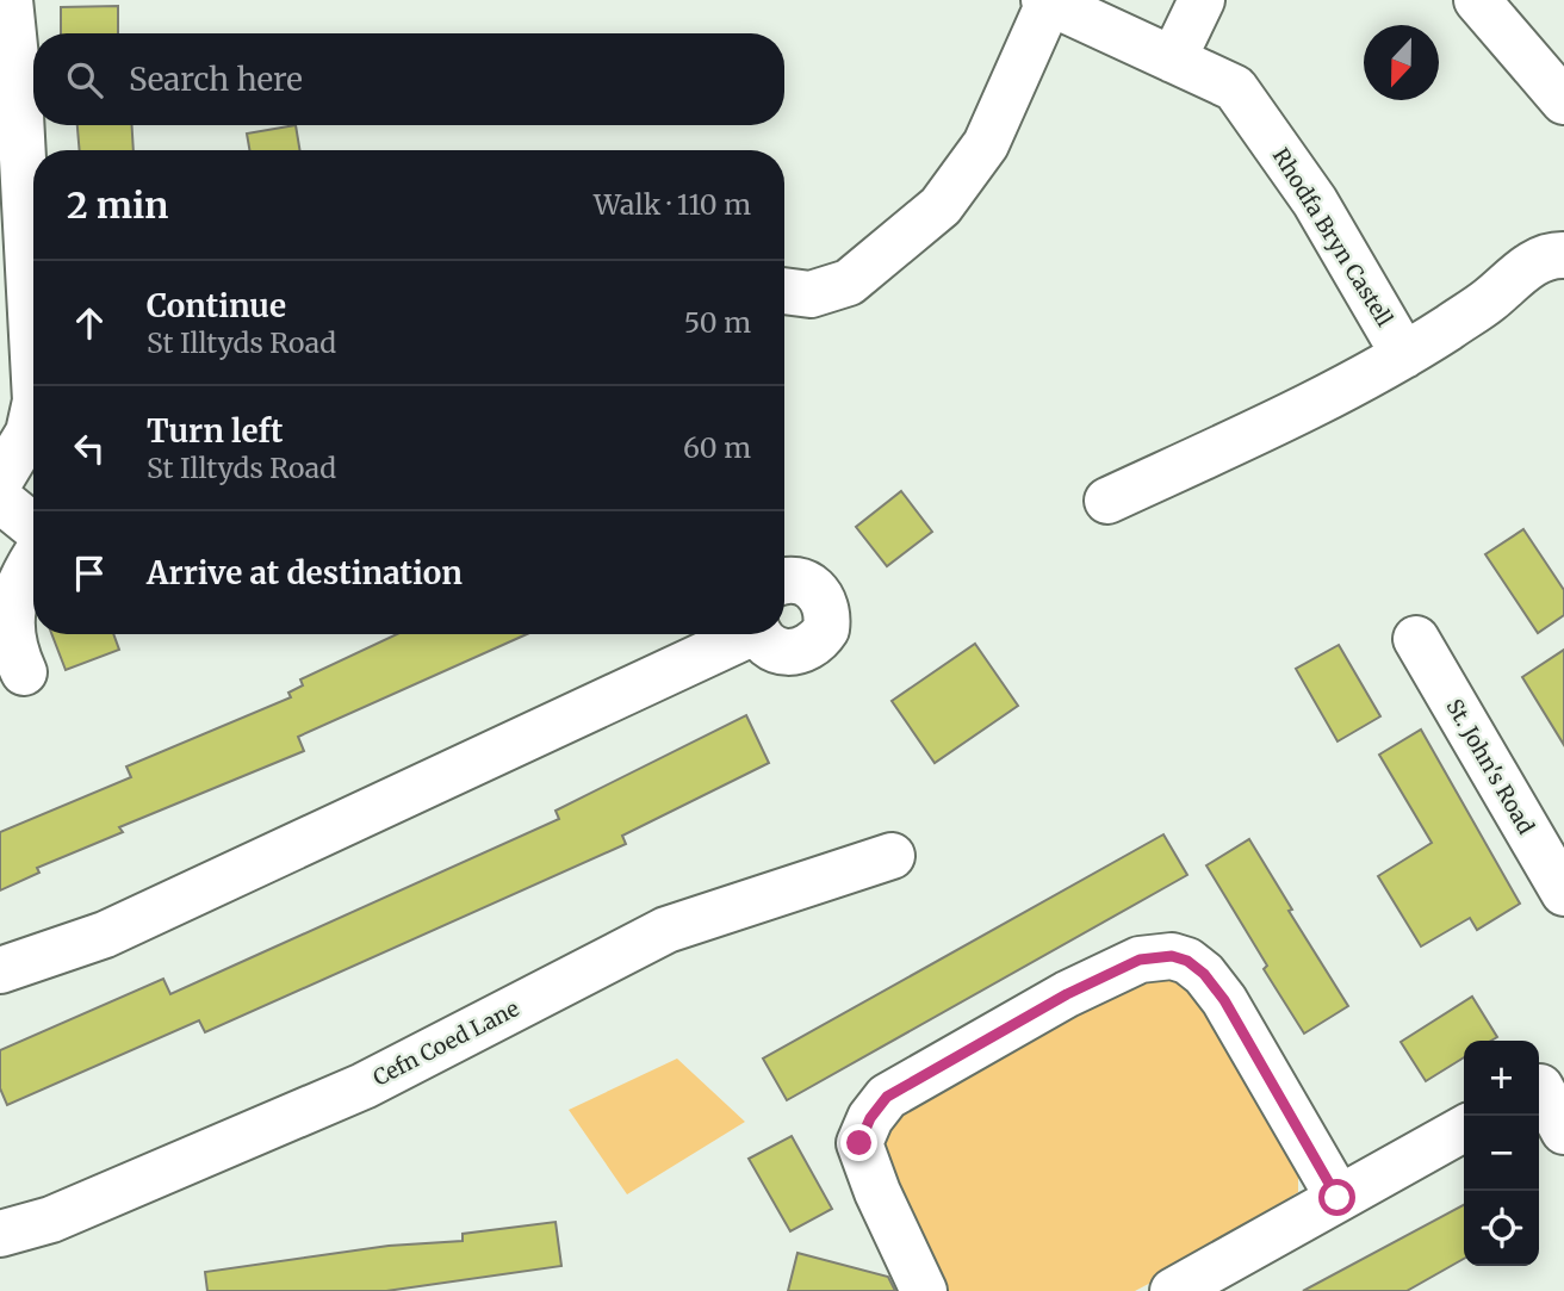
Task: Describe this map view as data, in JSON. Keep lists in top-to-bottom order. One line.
{"streets":{"street":["Rhodfa Bryn Castell","St. John's Road","Cefn Coed Lane"]},"north":"bottom","page":{"search":"Search here","heading":["2 min","Walk · 110 m"],"list":[["Continue","St Illtyds Road","50 m"],["Turn left","St Illtyds Road","60 m"],"Arrive at destination"],"map_buttons":["+","−"]}}
